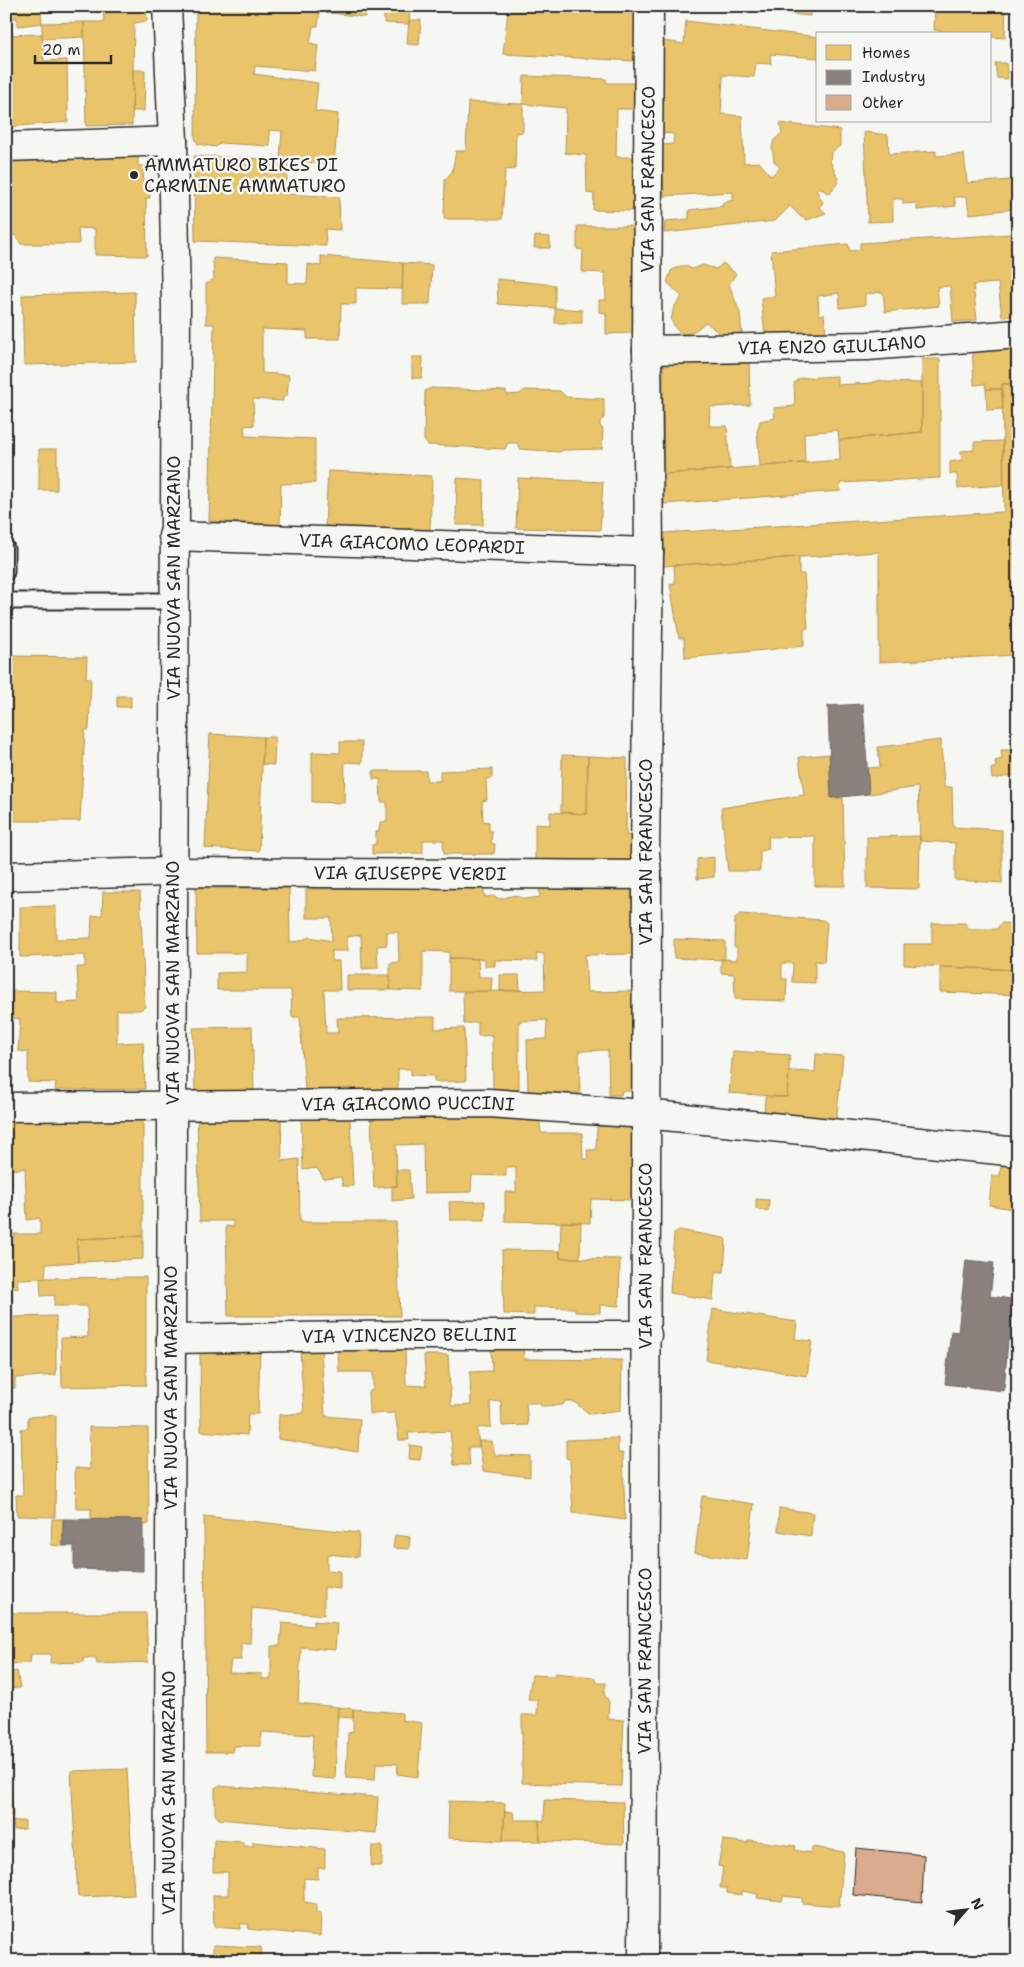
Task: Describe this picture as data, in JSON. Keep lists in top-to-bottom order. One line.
{"streets":{"street":["VIA SAN FRANCESCO","VIA ENZO GIULIANO","VIA GIACOMO LEOPARDI","VIA NUOVA SAN MARZANO","VIA GIUSEPPE VERDI","VIA GIACOMO PUCCINI","VIA VINCENZO BELLINI"]},"crossings":[["VIA SAN FRANCESCO","VIA ENZO GIULIANO"],["VIA SAN FRANCESCO","VIA GIACOMO LEOPARDI"],["VIA SAN FRANCESCO","VIA GIUSEPPE VERDI"],["VIA SAN FRANCESCO","VIA GIACOMO PUCCINI"],["VIA SAN FRANCESCO","VIA VINCENZO BELLINI"],["VIA GIACOMO LEOPARDI","VIA NUOVA SAN MARZANO"],["VIA NUOVA SAN MARZANO","VIA GIUSEPPE VERDI"],["VIA NUOVA SAN MARZANO","VIA GIACOMO PUCCINI"],["VIA NUOVA SAN MARZANO","VIA VINCENZO BELLINI"]],"places":["AMMATURO BIKES DI CARMINE AMMATURO"],"legend":["Homes","Industry","Other"],"scale_bar":"20 m","north":"top right"}
